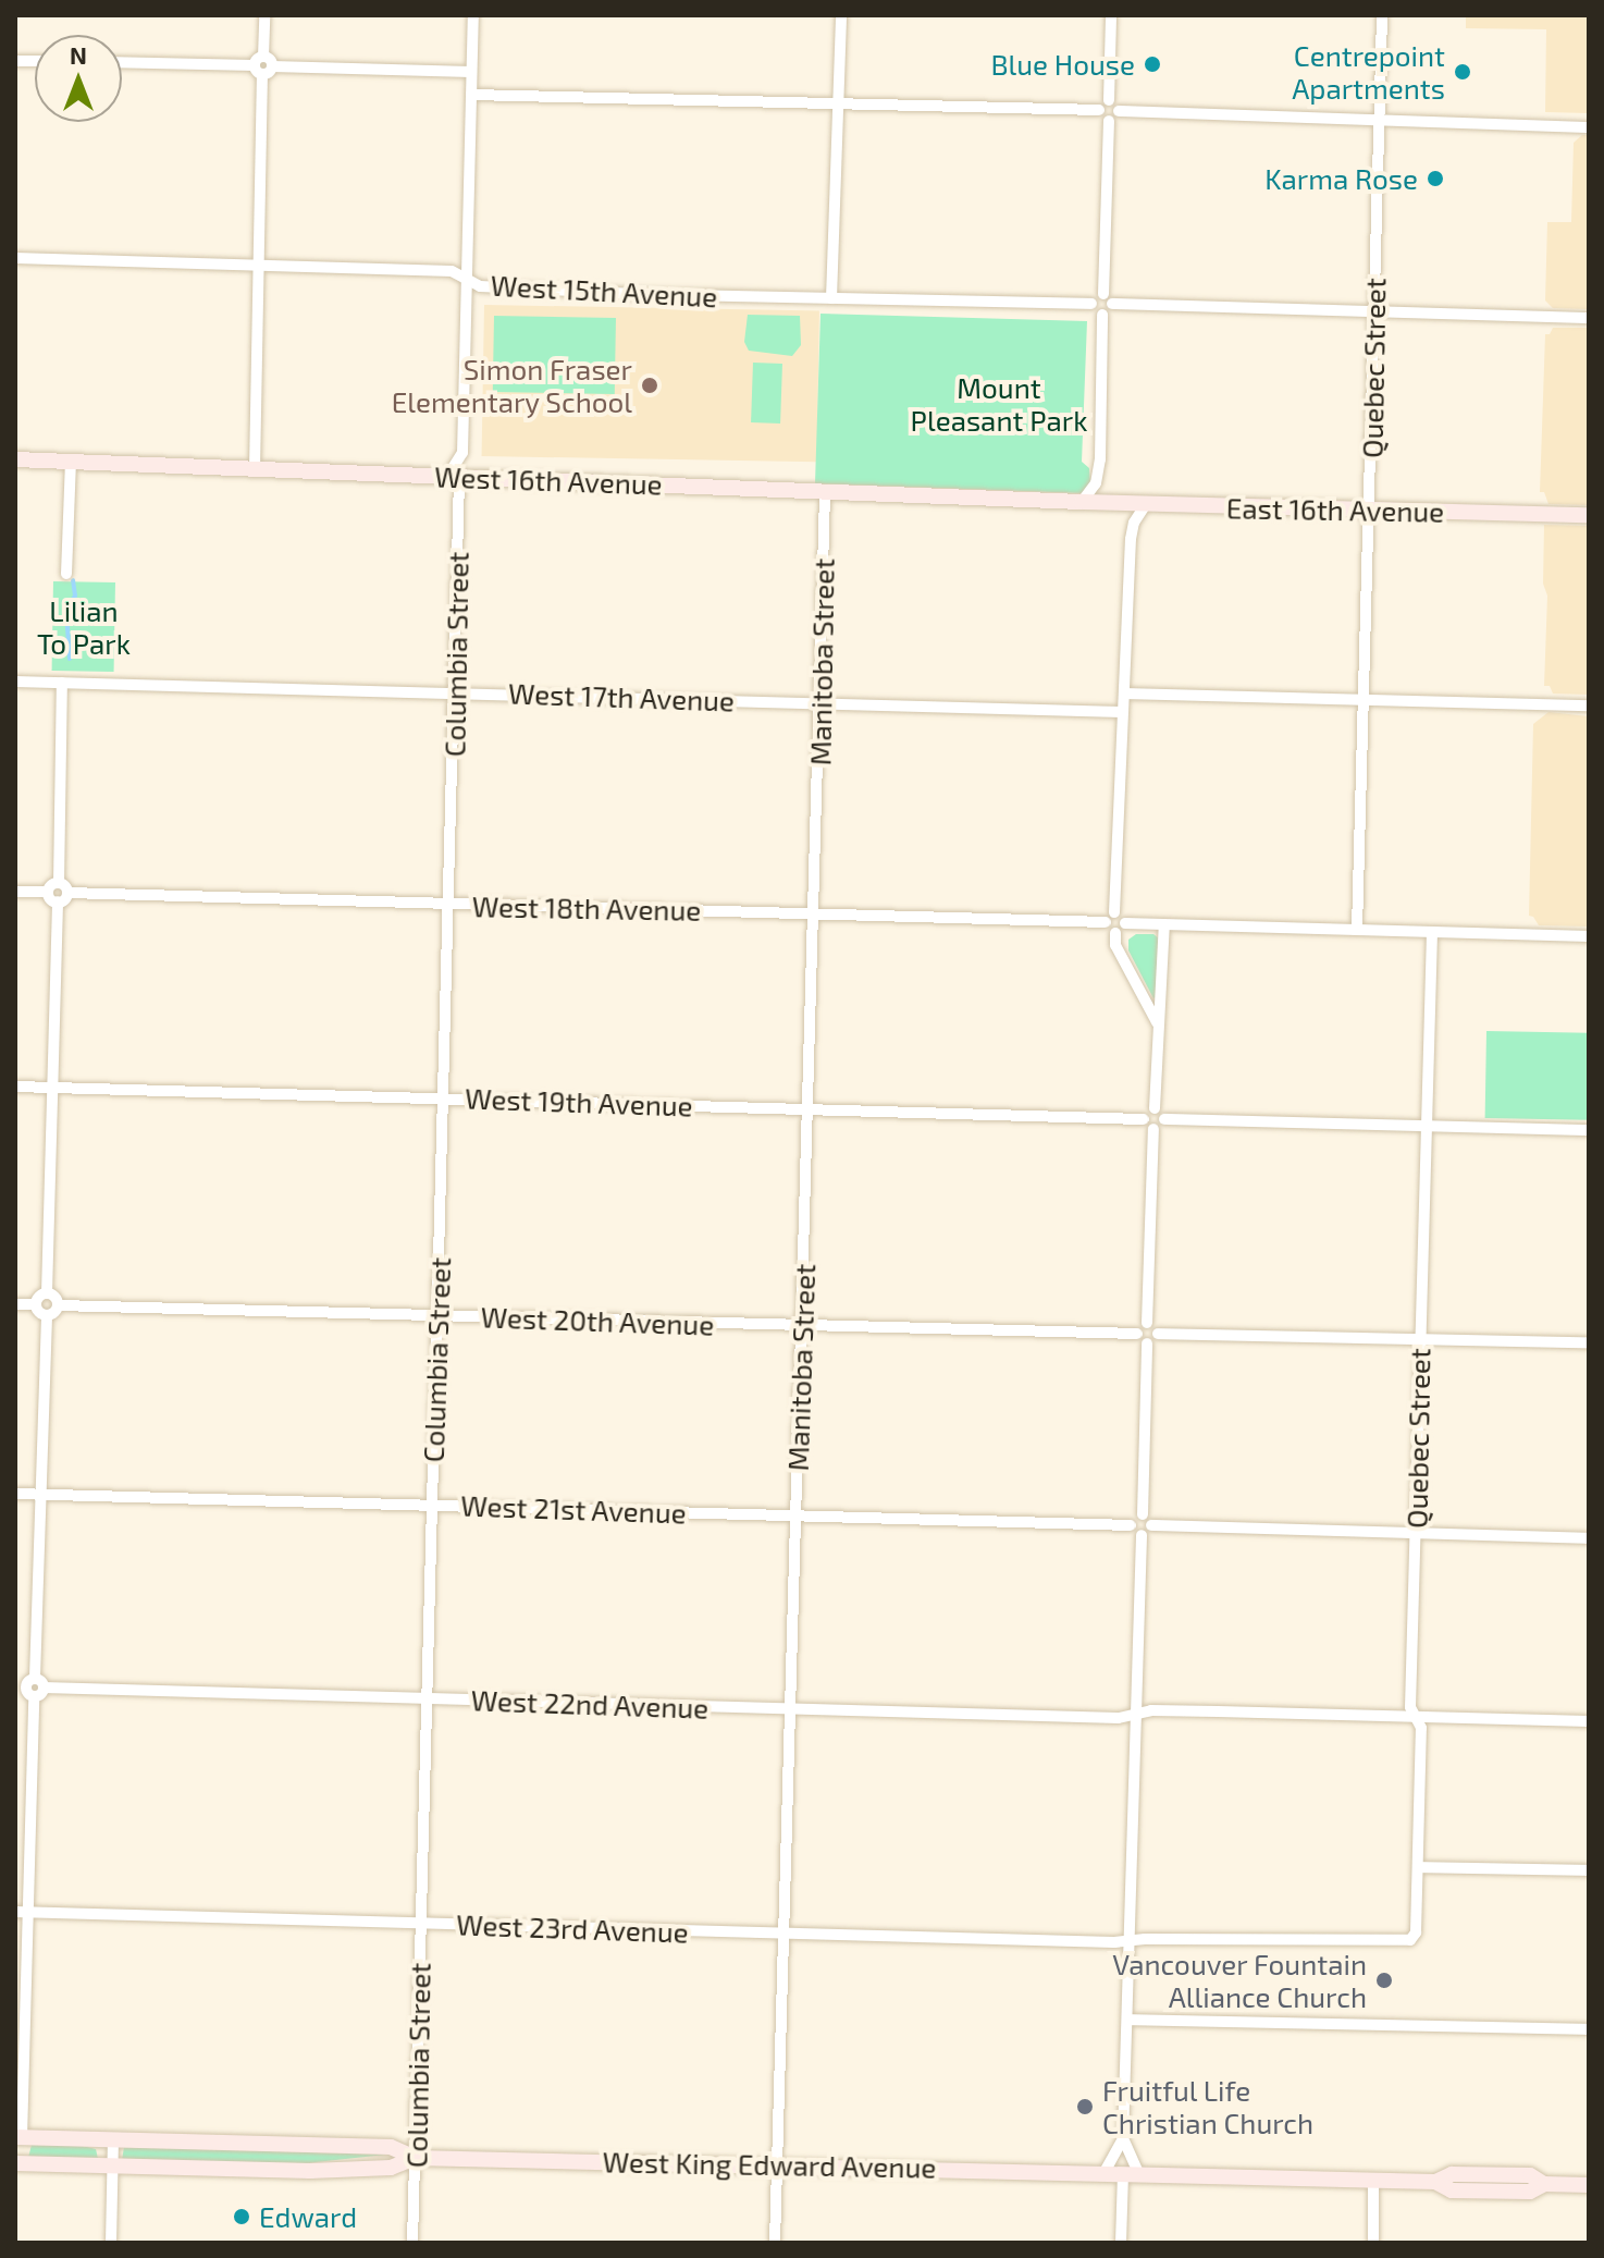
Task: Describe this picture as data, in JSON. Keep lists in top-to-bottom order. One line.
{"streets":{"main road":["West 16th Avenue","East 16th Avenue","West King Edward Avenue"],"street":["West 15th Avenue","Quebec Street","Columbia Street","Manitoba Street","West 17th Avenue","West 18th Avenue","West 19th Avenue","West 20th Avenue","West 21st Avenue","West 22nd Avenue","West 23rd Avenue"]},"crossings":[["Quebec Street","East 16th Avenue"],["Quebec Street","West 22nd Avenue"],["Quebec Street","West 23rd Avenue"],["West 16th Avenue","East 16th Avenue"],["West 16th Avenue","Columbia Street"],["West 16th Avenue","Manitoba Street"],["Columbia Street","West 17th Avenue"],["Columbia Street","West 18th Avenue"],["Columbia Street","West 19th Avenue"],["Columbia Street","West 20th Avenue"],["Columbia Street","West 21st Avenue"],["Columbia Street","West 22nd Avenue"],["Columbia Street","West 23rd Avenue"],["Columbia Street","West King Edward Avenue"],["Manitoba Street","West 17th Avenue"],["Manitoba Street","West 18th Avenue"],["Manitoba Street","West 19th Avenue"],["Manitoba Street","West 20th Avenue"],["Manitoba Street","West 21st Avenue"],["Manitoba Street","West 22nd Avenue"],["Manitoba Street","West 23rd Avenue"],["Manitoba Street","West King Edward Avenue"]],"parks":["Mount Pleasant Park","Lilian To Park"],"places":["Blue House","Centrepoint Apartments","Karma Rose","Simon Fraser Elementary School","Vancouver Fountain Alliance Church","Fruitful Life Christian Church","Edward"],"north":"top"}
